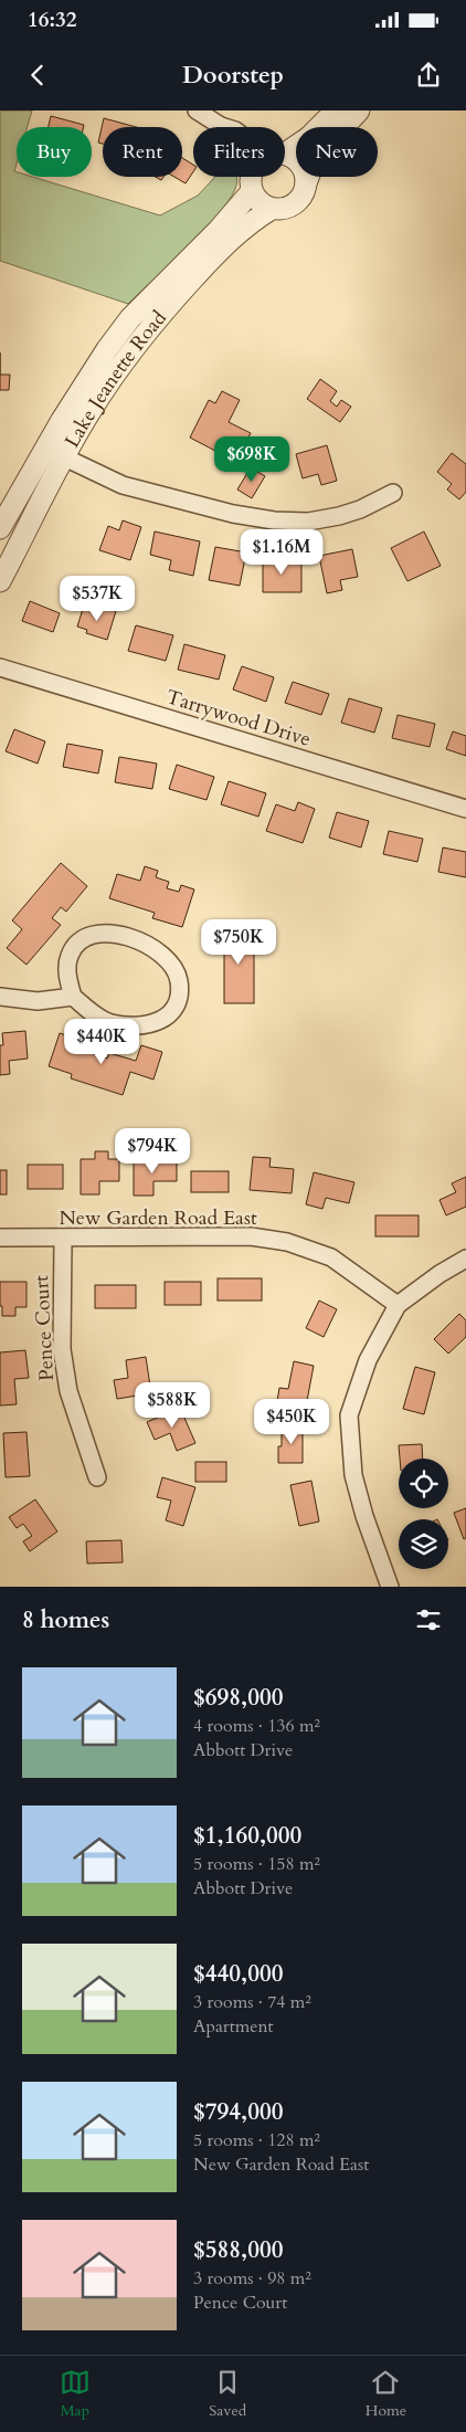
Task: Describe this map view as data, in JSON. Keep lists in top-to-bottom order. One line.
{"streets":{"street":["Lake Jeanette Road","Tarrywood Drive","New Garden Road East","Pence Court"]},"crossings":[["New Garden Road East","Pence Court"]],"page":{"status":"16:32","header":"Doorstep","chip":["Buy","Rent","Filters","New"],"price":["$698K","$1.16M","$537K","$750K","$440K","$794K","$588K","$450K"],"heading":"8 homes","list":[{"name":"$698,000","note":"4 rooms · 136 m² · Abbott Drive"},{"name":"$1,160,000","note":"5 rooms · 158 m² · Abbott Drive"},{"name":"$440,000","note":"3 rooms · 74 m² · Apartment"},{"name":"$794,000","note":"5 rooms · 128 m² · New Garden Road East"},{"name":"$588,000","note":"3 rooms · 98 m² · Pence Court"}],"tabs":["Map","Saved","Home"]}}
